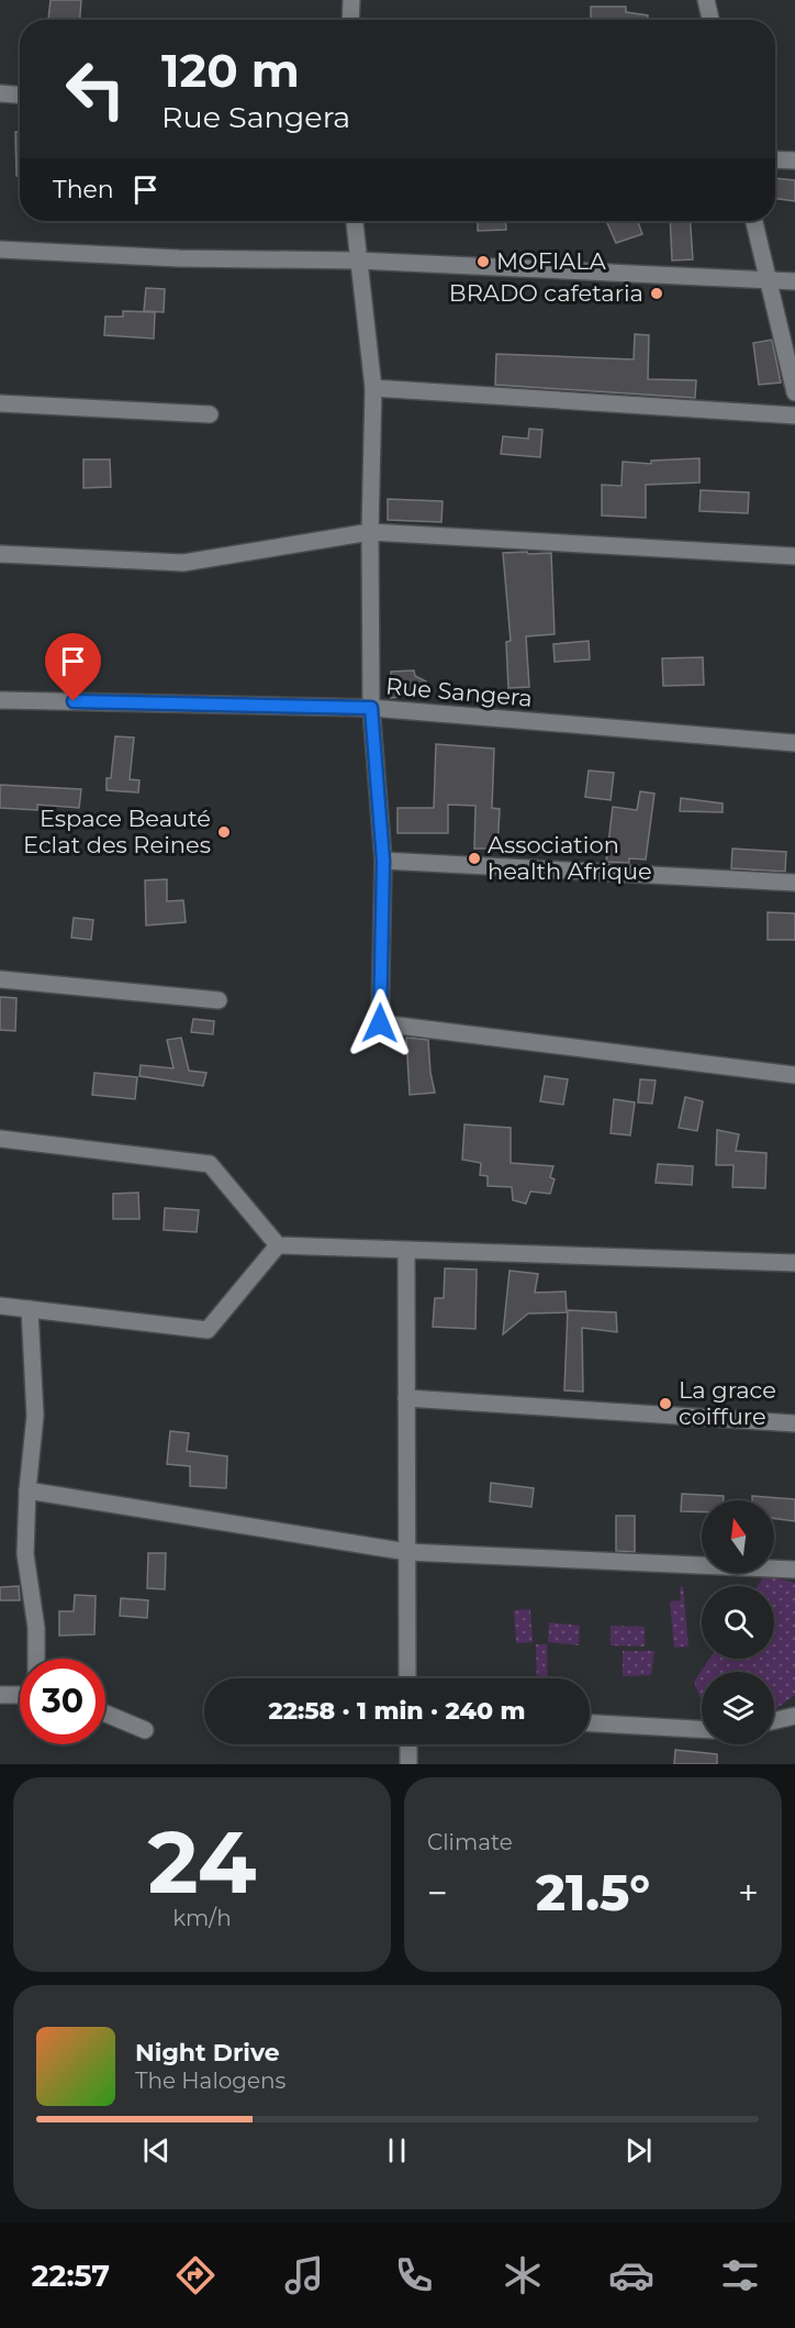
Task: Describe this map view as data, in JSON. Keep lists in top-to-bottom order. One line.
{"streets":{"street":["Rue Sangera"]},"places":["MOFIALA","BRADO cafetaria","Espace Beauté Eclat des Reines","Association health Afrique","La grace coiffure"],"north":"top","page":{"turn":["120 m","Rue Sangera"],"then":"Then","limit":"30","trip":"22:58 · 1 min · 240 m","tile":[["24","km/h"],"Climate"],"heat":["−","21.5°","+"],"song":["Night Drive","The Halogens"],"tabs":"22:57"}}
